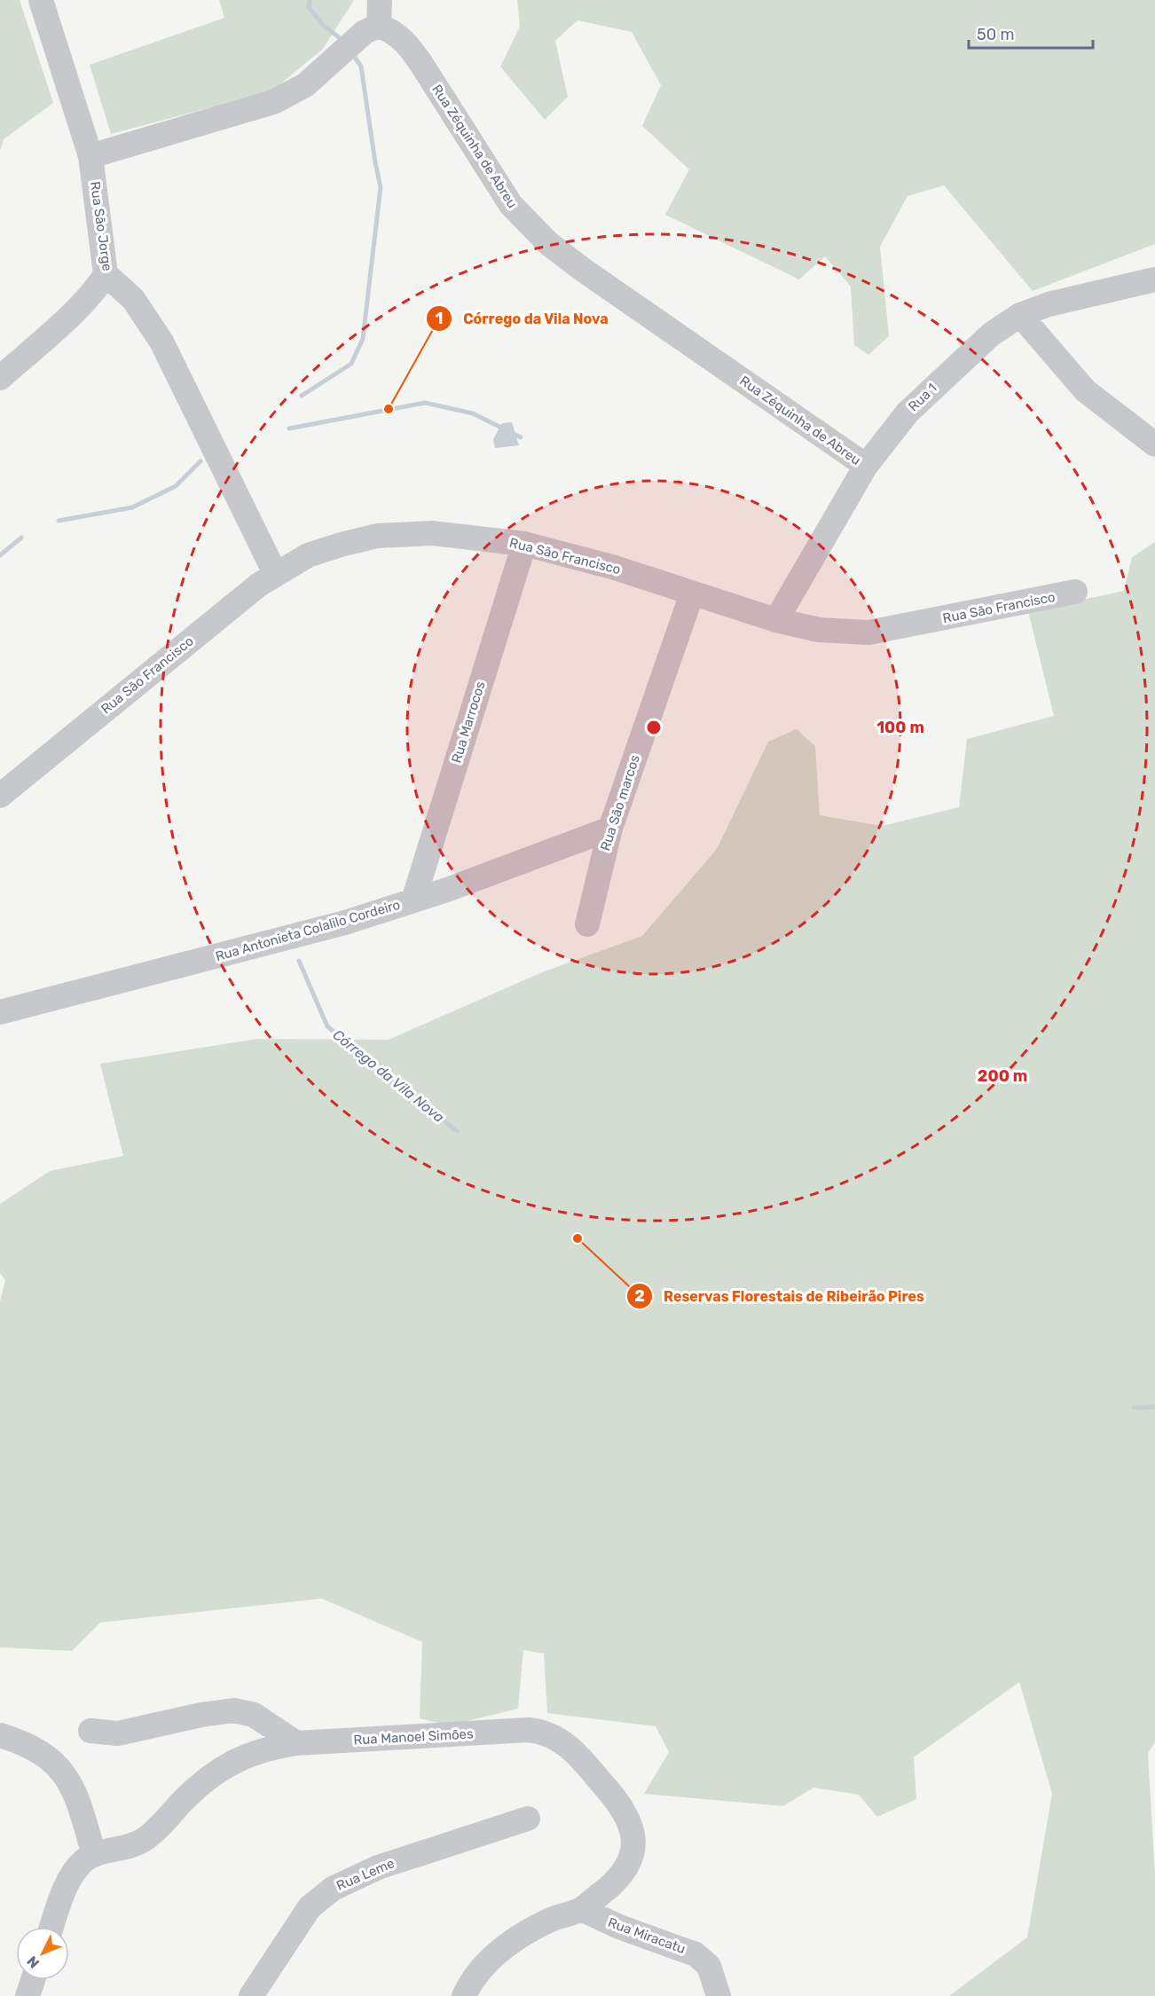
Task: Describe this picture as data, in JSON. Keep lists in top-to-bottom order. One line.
{"streets":{"street":["Rua Zéquinha de Abreu","Rua São Jorge","Rua 1","Rua São Francisco","Rua Marrocos","Rua São marcos","Rua Antonieta Colalilo Cordeiro","Rua Manoel Simões","Rua Leme","Rua Miracatu"]},"crossings":[["Rua Zéquinha de Abreu","Rua 1"],["Rua São Jorge","Rua São Francisco"],["Rua 1","Rua São Francisco"],["Rua São Francisco","Rua Marrocos"],["Rua São Francisco","Rua São marcos"],["Rua Marrocos","Rua Antonieta Colalilo Cordeiro"],["Rua São marcos","Rua Antonieta Colalilo Cordeiro"],["Rua Manoel Simões","Rua Miracatu"]],"water":["Córrego da Vila Nova"],"places":["Córrego da Vila Nova","Reservas Florestais de Ribeirão Pires"],"scale_bar":"50 m","north":"bottom left","rings":["100 m","200 m"]}
